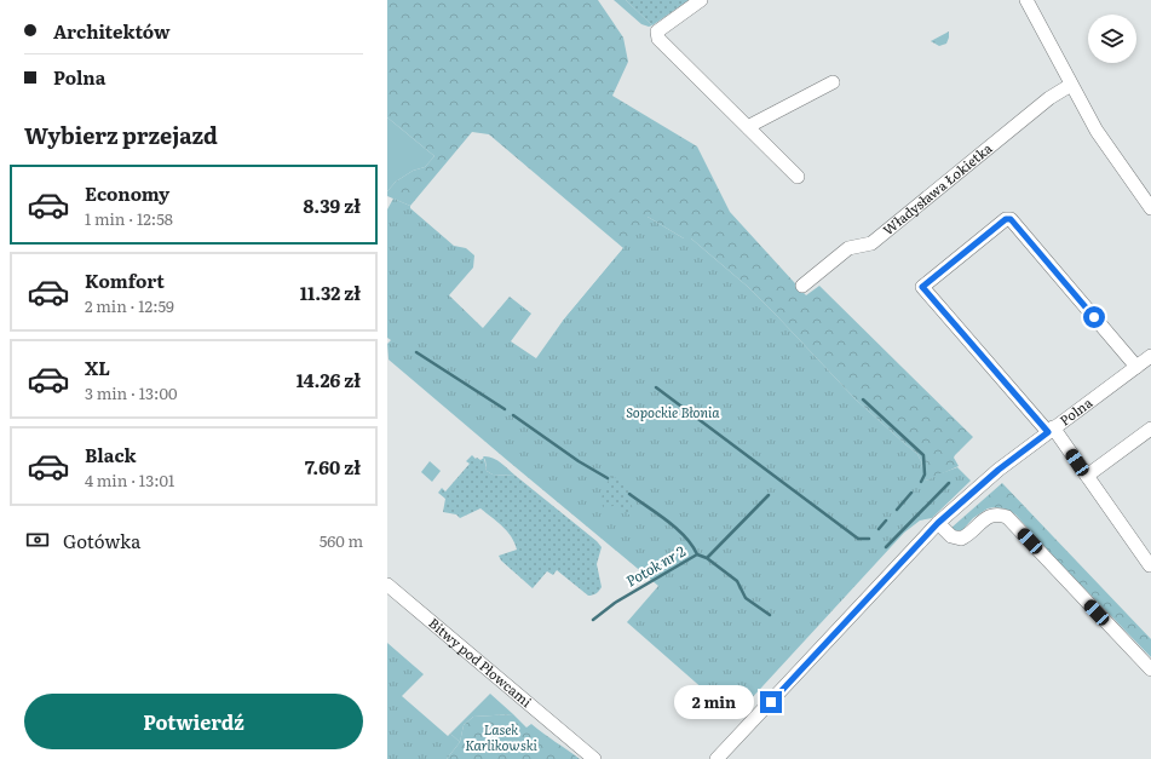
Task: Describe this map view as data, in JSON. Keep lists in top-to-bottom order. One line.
{"streets":{"street":["Władysława Łokietka","Polna","Bitwy pod Płowcami"]},"water":["Potok nr 2"],"parks":["Sopockie Błonia","Lasek Karlikowski"],"page":{"banner":["Architektów","Polna"],"heading":"Wybierz przejazd","list":[{"name":"Economy","note":"1 min · 12:58","value":"8.39 zł"},{"name":"Komfort","note":"2 min · 12:59","value":"11.32 zł"},{"name":"XL","note":"3 min · 13:00","value":"14.26 zł"},{"name":"Black","note":"4 min · 13:01","value":"7.60 zł"}],"pay":["Gotówka","560 m"],"buttons":"Potwierdź","bubble":"2 min"}}
